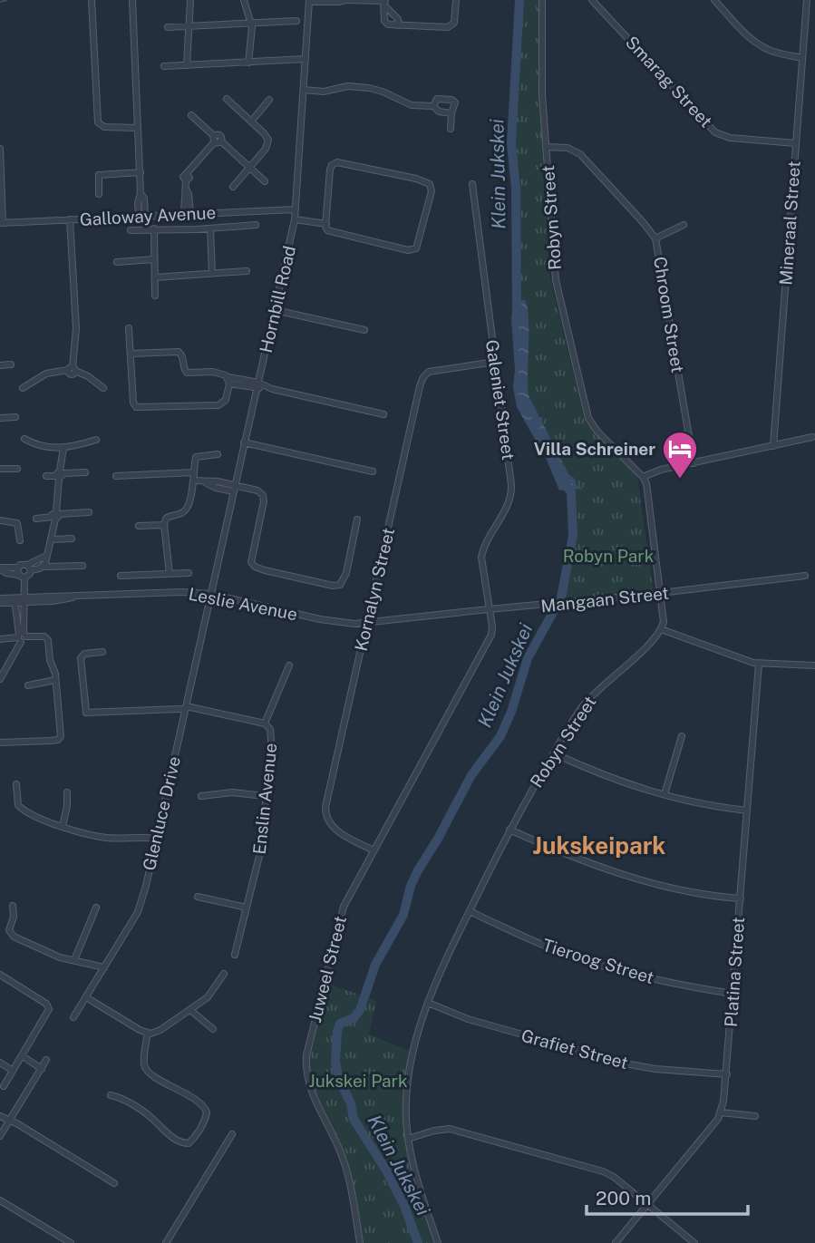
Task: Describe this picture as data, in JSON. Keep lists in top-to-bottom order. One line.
{"streets":{"street":["Smarag Street","Galloway Avenue","Robyn Street","Mineraal Street","Hornbill Road","Chroom Street","Galeniet Street","Kornalyn Street","Mangaan Street","Leslie Avenue","Enslin Avenue","Glenluce Drive","Tieroog Street","Juweel Street","Platina Street","Grafiet Street"]},"crossings":[["Smarag Street","Mineraal Street"],["Galloway Avenue","Hornbill Road"],["Robyn Street","Chroom Street"],["Robyn Street","Tieroog Street"],["Robyn Street","Grafiet Street"],["Hornbill Road","Leslie Avenue"],["Hornbill Road","Glenluce Drive"],["Galeniet Street","Kornalyn Street"],["Galeniet Street","Mangaan Street"],["Galeniet Street","Juweel Street"],["Kornalyn Street","Mangaan Street"],["Kornalyn Street","Leslie Avenue"],["Kornalyn Street","Juweel Street"],["Mangaan Street","Leslie Avenue"],["Mangaan Street","Juweel Street"],["Leslie Avenue","Glenluce Drive"],["Enslin Avenue","Glenluce Drive"],["Tieroog Street","Platina Street"],["Platina Street","Grafiet Street"]],"districts":["Jukskeipark"],"water":["Klein Jukskei"],"parks":["Robyn Park","Jukskei Park"],"places":{"hotel":["Villa Schreiner"]},"scale_bar":"200 m"}
